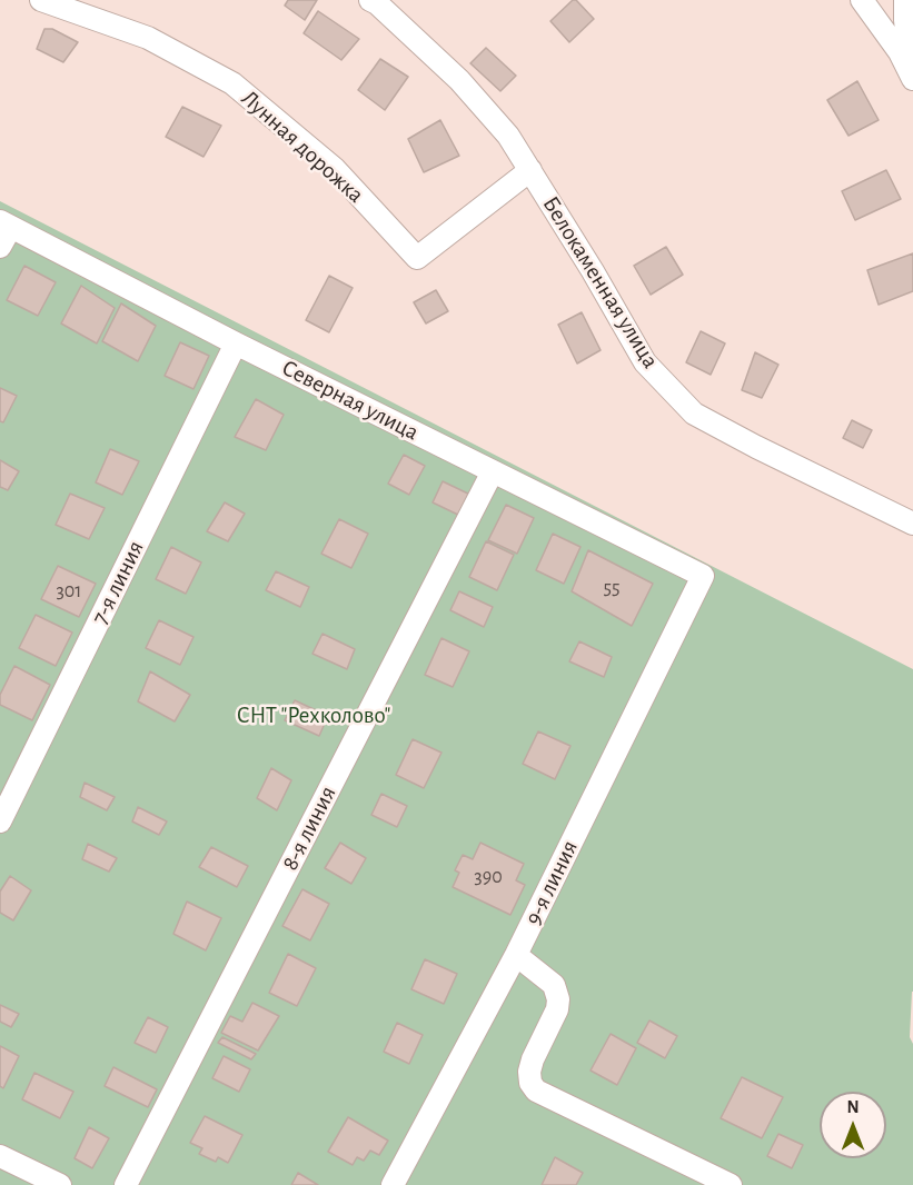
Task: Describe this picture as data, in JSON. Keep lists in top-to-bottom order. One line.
{"streets":{"street":["Лунная дорожка","Белокаменная улица","Северная улица","7-я линия","8-я линия","9-я линия"]},"crossings":[["Лунная дорожка","Белокаменная улица"],["Северная улица","7-я линия"],["Северная улица","8-я линия"],["Северная улица","9-я линия"]],"parks":["СНТ \"Рехколово\""],"house_numbers":["55","301","390"],"north":"top"}
